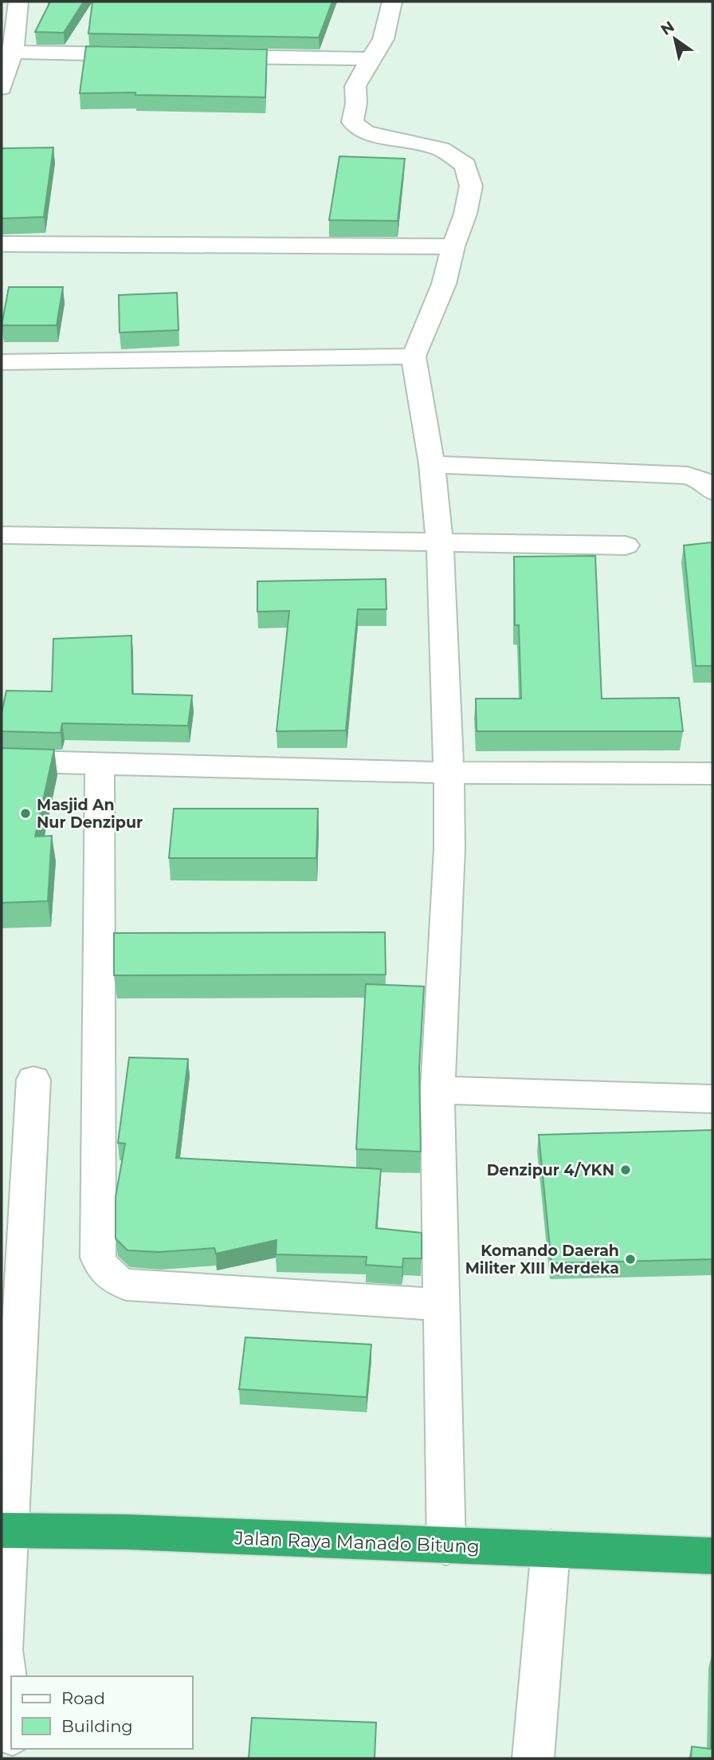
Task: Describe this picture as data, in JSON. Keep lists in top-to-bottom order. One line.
{"streets":{"highway":["Jalan Raya Manado Bitung"]},"places":["Masjid An Nur Denzipur","Denzipur 4/YKN","Komando Daerah Militer XIII Merdeka"],"legend":["Road","Building"],"north":"top left"}
